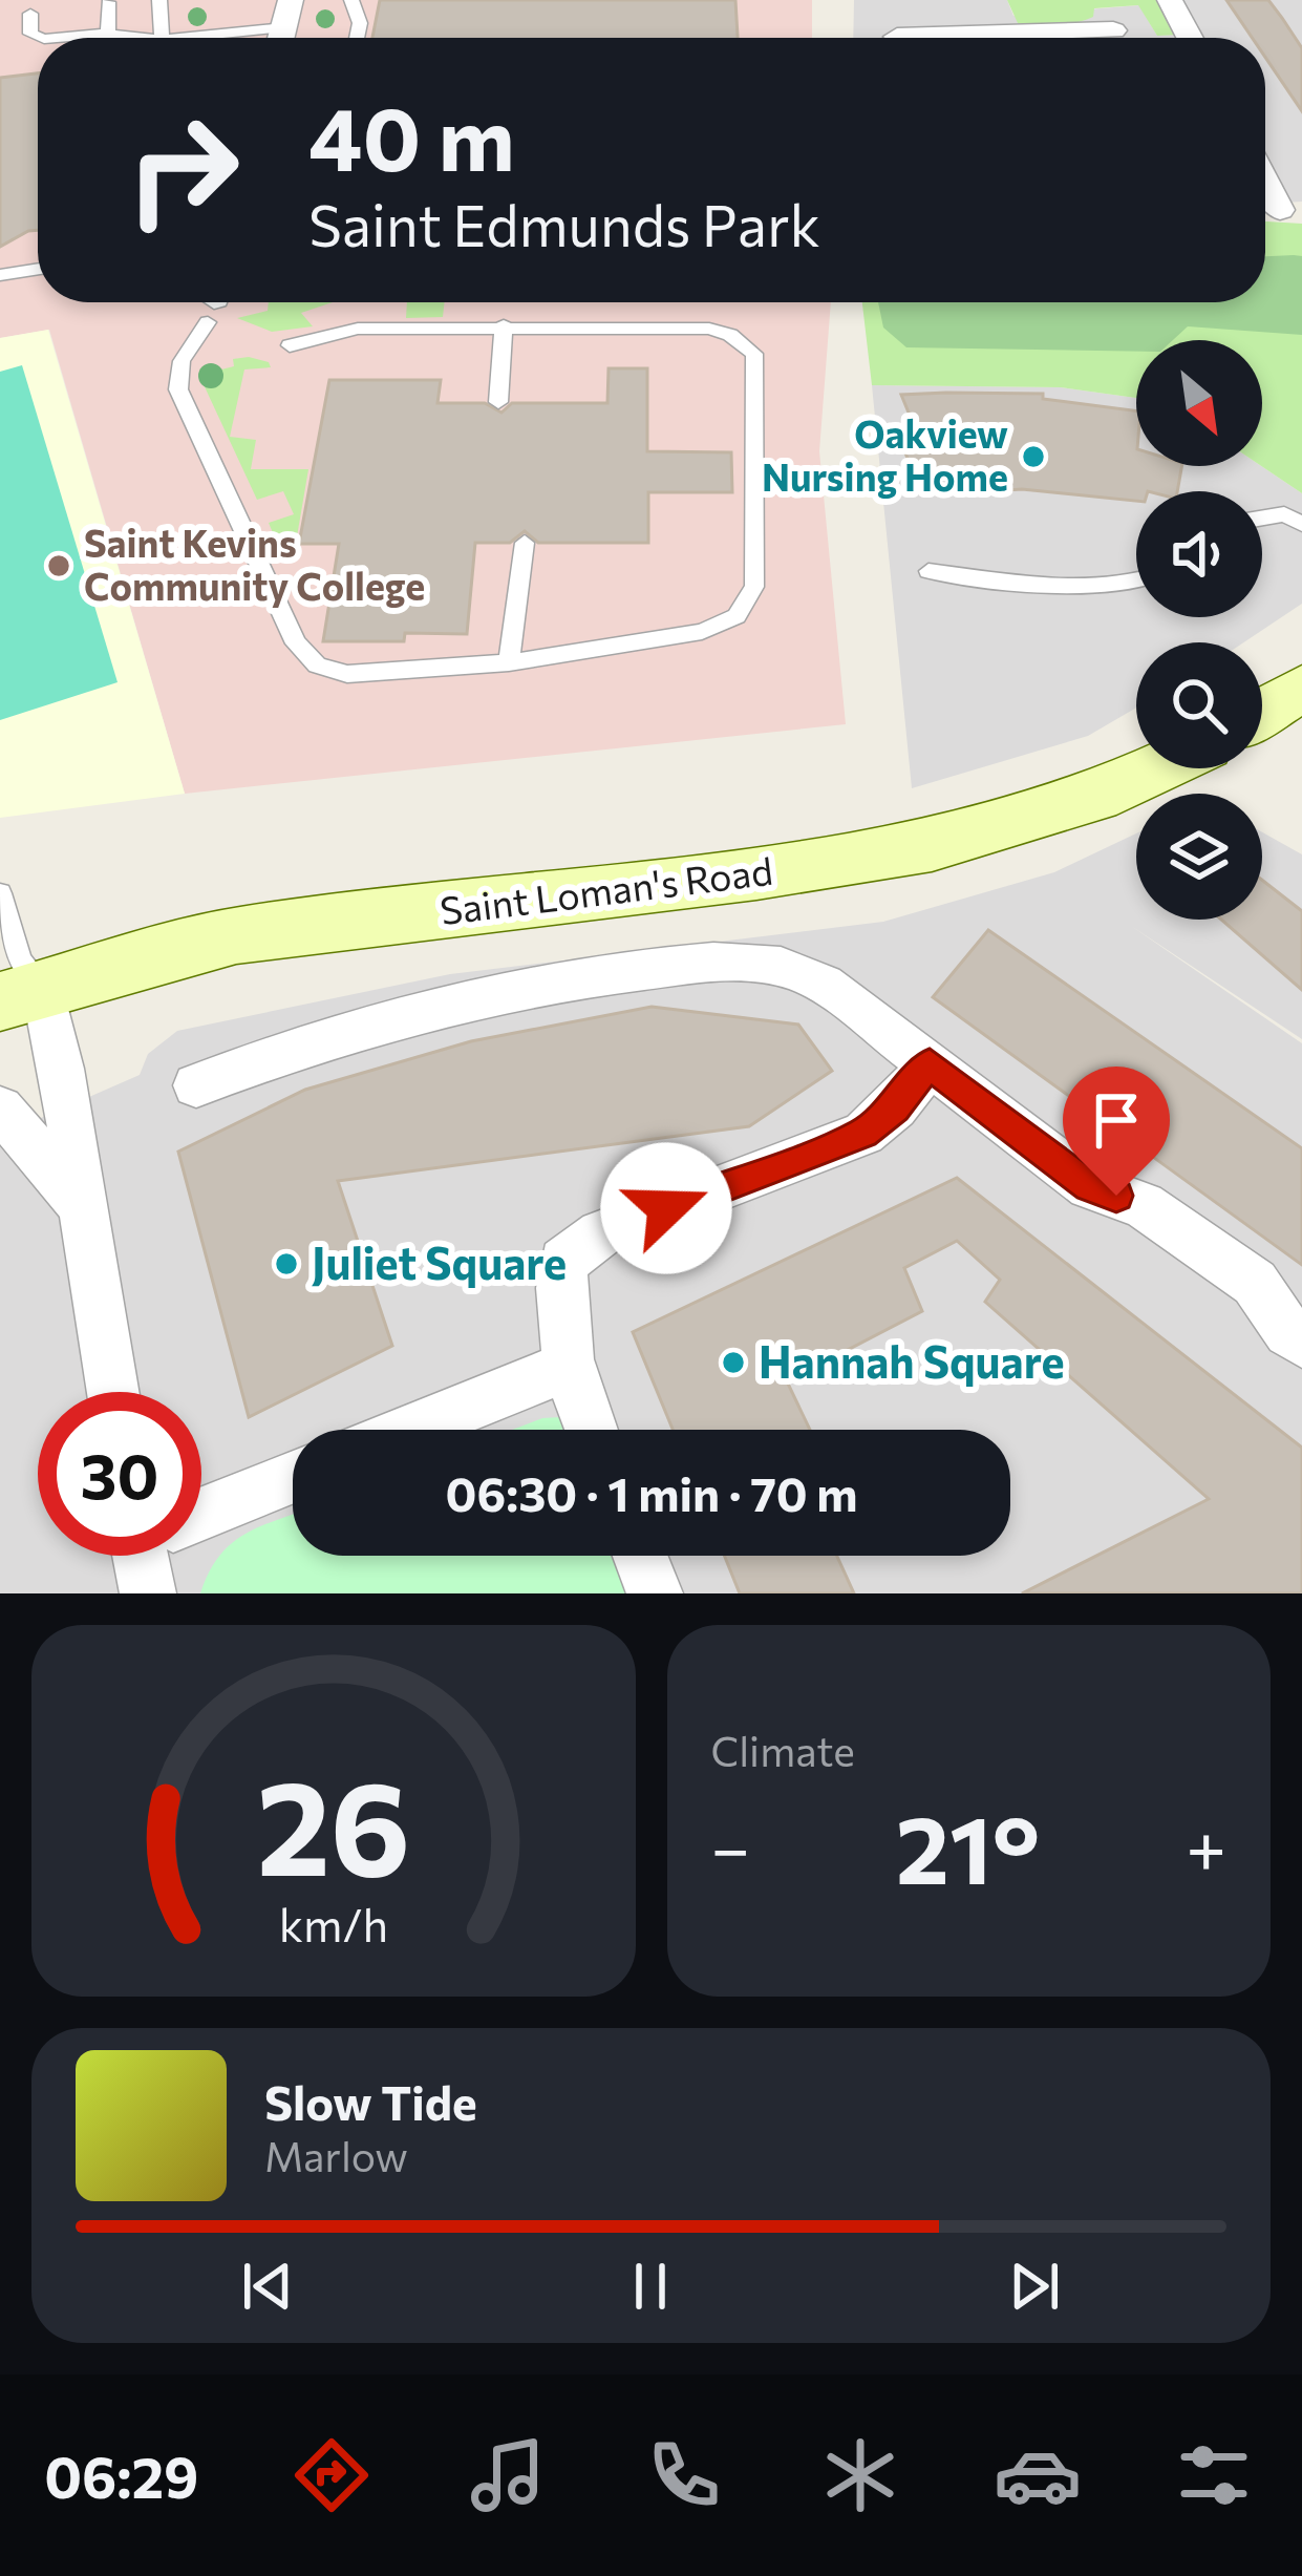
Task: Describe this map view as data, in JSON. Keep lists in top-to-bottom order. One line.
{"streets":{"street":["Saint Loman's Road"]},"places":["Oakview Nursing Home","Saint Kevins Community College","Juliet Square","Hannah Square"],"north":"bottom right","page":{"turn":["40 m","Saint Edmunds Park"],"limit":"30","trip":"06:30 · 1 min · 70 m","tile":"Climate","heat":["−","21°","+"],"song":["Slow Tide","Marlow"],"tabs":"06:29","gauge":["26","km/h"]}}
